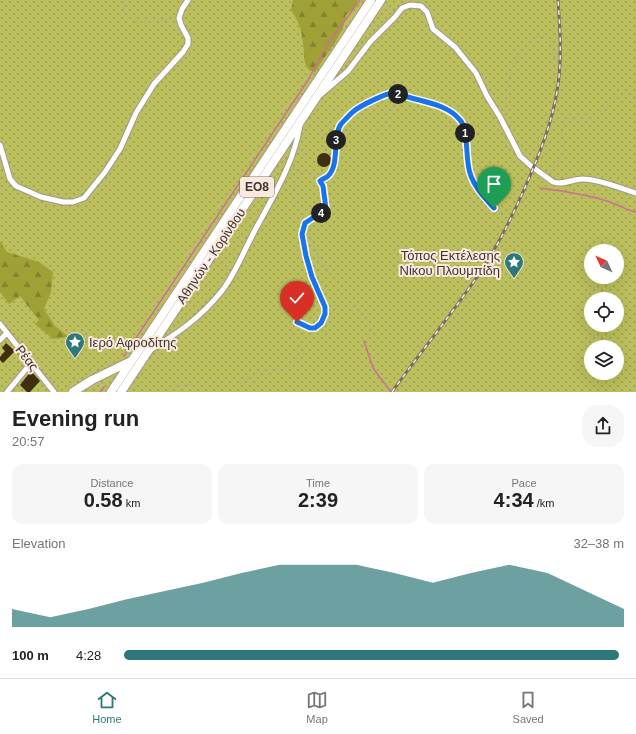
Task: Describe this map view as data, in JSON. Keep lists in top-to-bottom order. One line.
{"streets":{"highway":["ΕΟ8","Αθηνών - Κορίνθου"],"street":["Ρέας"]},"places":{"place":["Τόπος Εκτέλεσης Νίκου Πλουμπίδη","Ιερό Αφροδίτης"]},"north":"top left","page":{"pins":["2","1","3","4"],"heading":["Evening run","20:57"],"stats":[["Distance","0.58 km"],["Time","2:39"],["Pace","4:34 /km"]],"chart":["Elevation","32–38 m"],"list":[{"name":"100 m","note":"4:28"}],"tabs":["Home","Map","Saved"]}}
